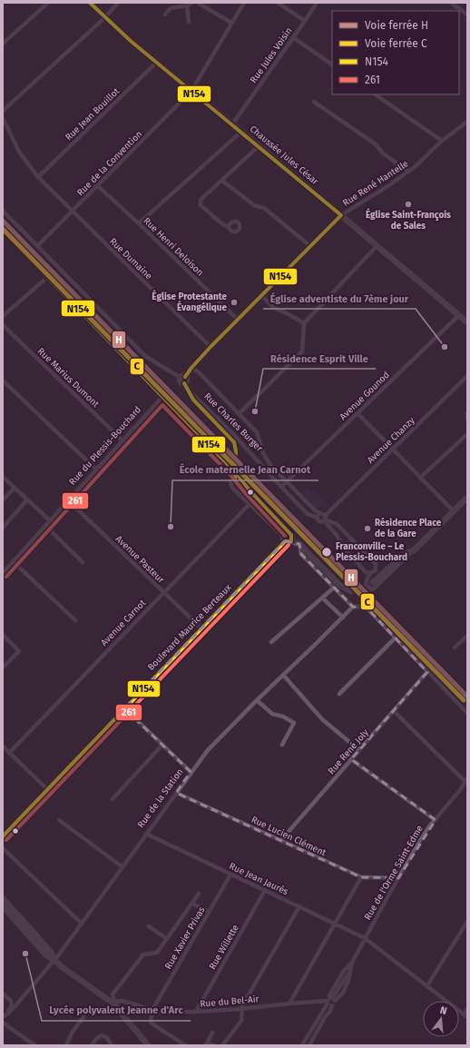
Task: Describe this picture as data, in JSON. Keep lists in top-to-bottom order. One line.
{"streets":{"street":["Rue Jules Voisin","Rue Jean Bouillot","Chaussée Jules César","Rue de la Convention","Rue René Hantelle","Rue Henri Deloison","Rue Dumaine","Rue Marius Dumont","Avenue Gounod","Rue Charles Burger","Avenue Chanzy","Rue du Plessis-Bouchard","Avenue Pasteur","Avenue Carnot","Boulevard Maurice Berteaux","Rue René Joly","Rue de la Station","Rue Lucien Clément","Rue de l'Orme Saint-Edme","Rue Jean Jaurès","Rue Xavier Privas","Rue Willette","Rue du Bel-Air"]},"crossings":[["Rue Jules Voisin","Chaussée Jules César"],["Rue Jean Bouillot","Chaussée Jules César"],["Rue Jean Bouillot","Rue Dumaine"],["Chaussée Jules César","Rue de la Convention"],["Chaussée Jules César","Rue René Hantelle"],["Chaussée Jules César","Avenue Gounod"],["Rue de la Convention","Rue Henri Deloison"],["Rue de la Convention","Rue Dumaine"],["Rue Marius Dumont","Rue du Plessis-Bouchard"],["Avenue Gounod","Rue Charles Burger"],["Rue Charles Burger","Avenue Chanzy"],["Rue du Plessis-Bouchard","Avenue Pasteur"],["Avenue Pasteur","Avenue Carnot"],["Avenue Pasteur","Boulevard Maurice Berteaux"],["Rue René Joly","Rue Lucien Clément"],["Rue de la Station","Rue Lucien Clément"],["Rue de la Station","Rue Jean Jaurès"],["Rue Lucien Clément","Rue de l'Orme Saint-Edme"],["Rue de l'Orme Saint-Edme","Rue Jean Jaurès"],["Rue de l'Orme Saint-Edme","Rue du Bel-Air"],["Rue Jean Jaurès","Rue Xavier Privas"],["Rue Jean Jaurès","Rue Willette"],["Rue Xavier Privas","Rue du Bel-Air"],["Rue Willette","Rue du Bel-Air"]],"places":["Église Saint-François de Sales","Église Protestante Évangélique","Église adventiste du 7ème jour","Résidence Esprit Ville","École maternelle Jean Carnot","Résidence Place de la Gare","Franconville – Le Plessis-Bouchard","Lycée polyvalent Jeanne d'Arc"],"lines":["transit line N154","rail line H","rail line C","transit line 261"],"legend":["Voie ferrée H","Voie ferrée C","N154","261"],"north":"top"}
